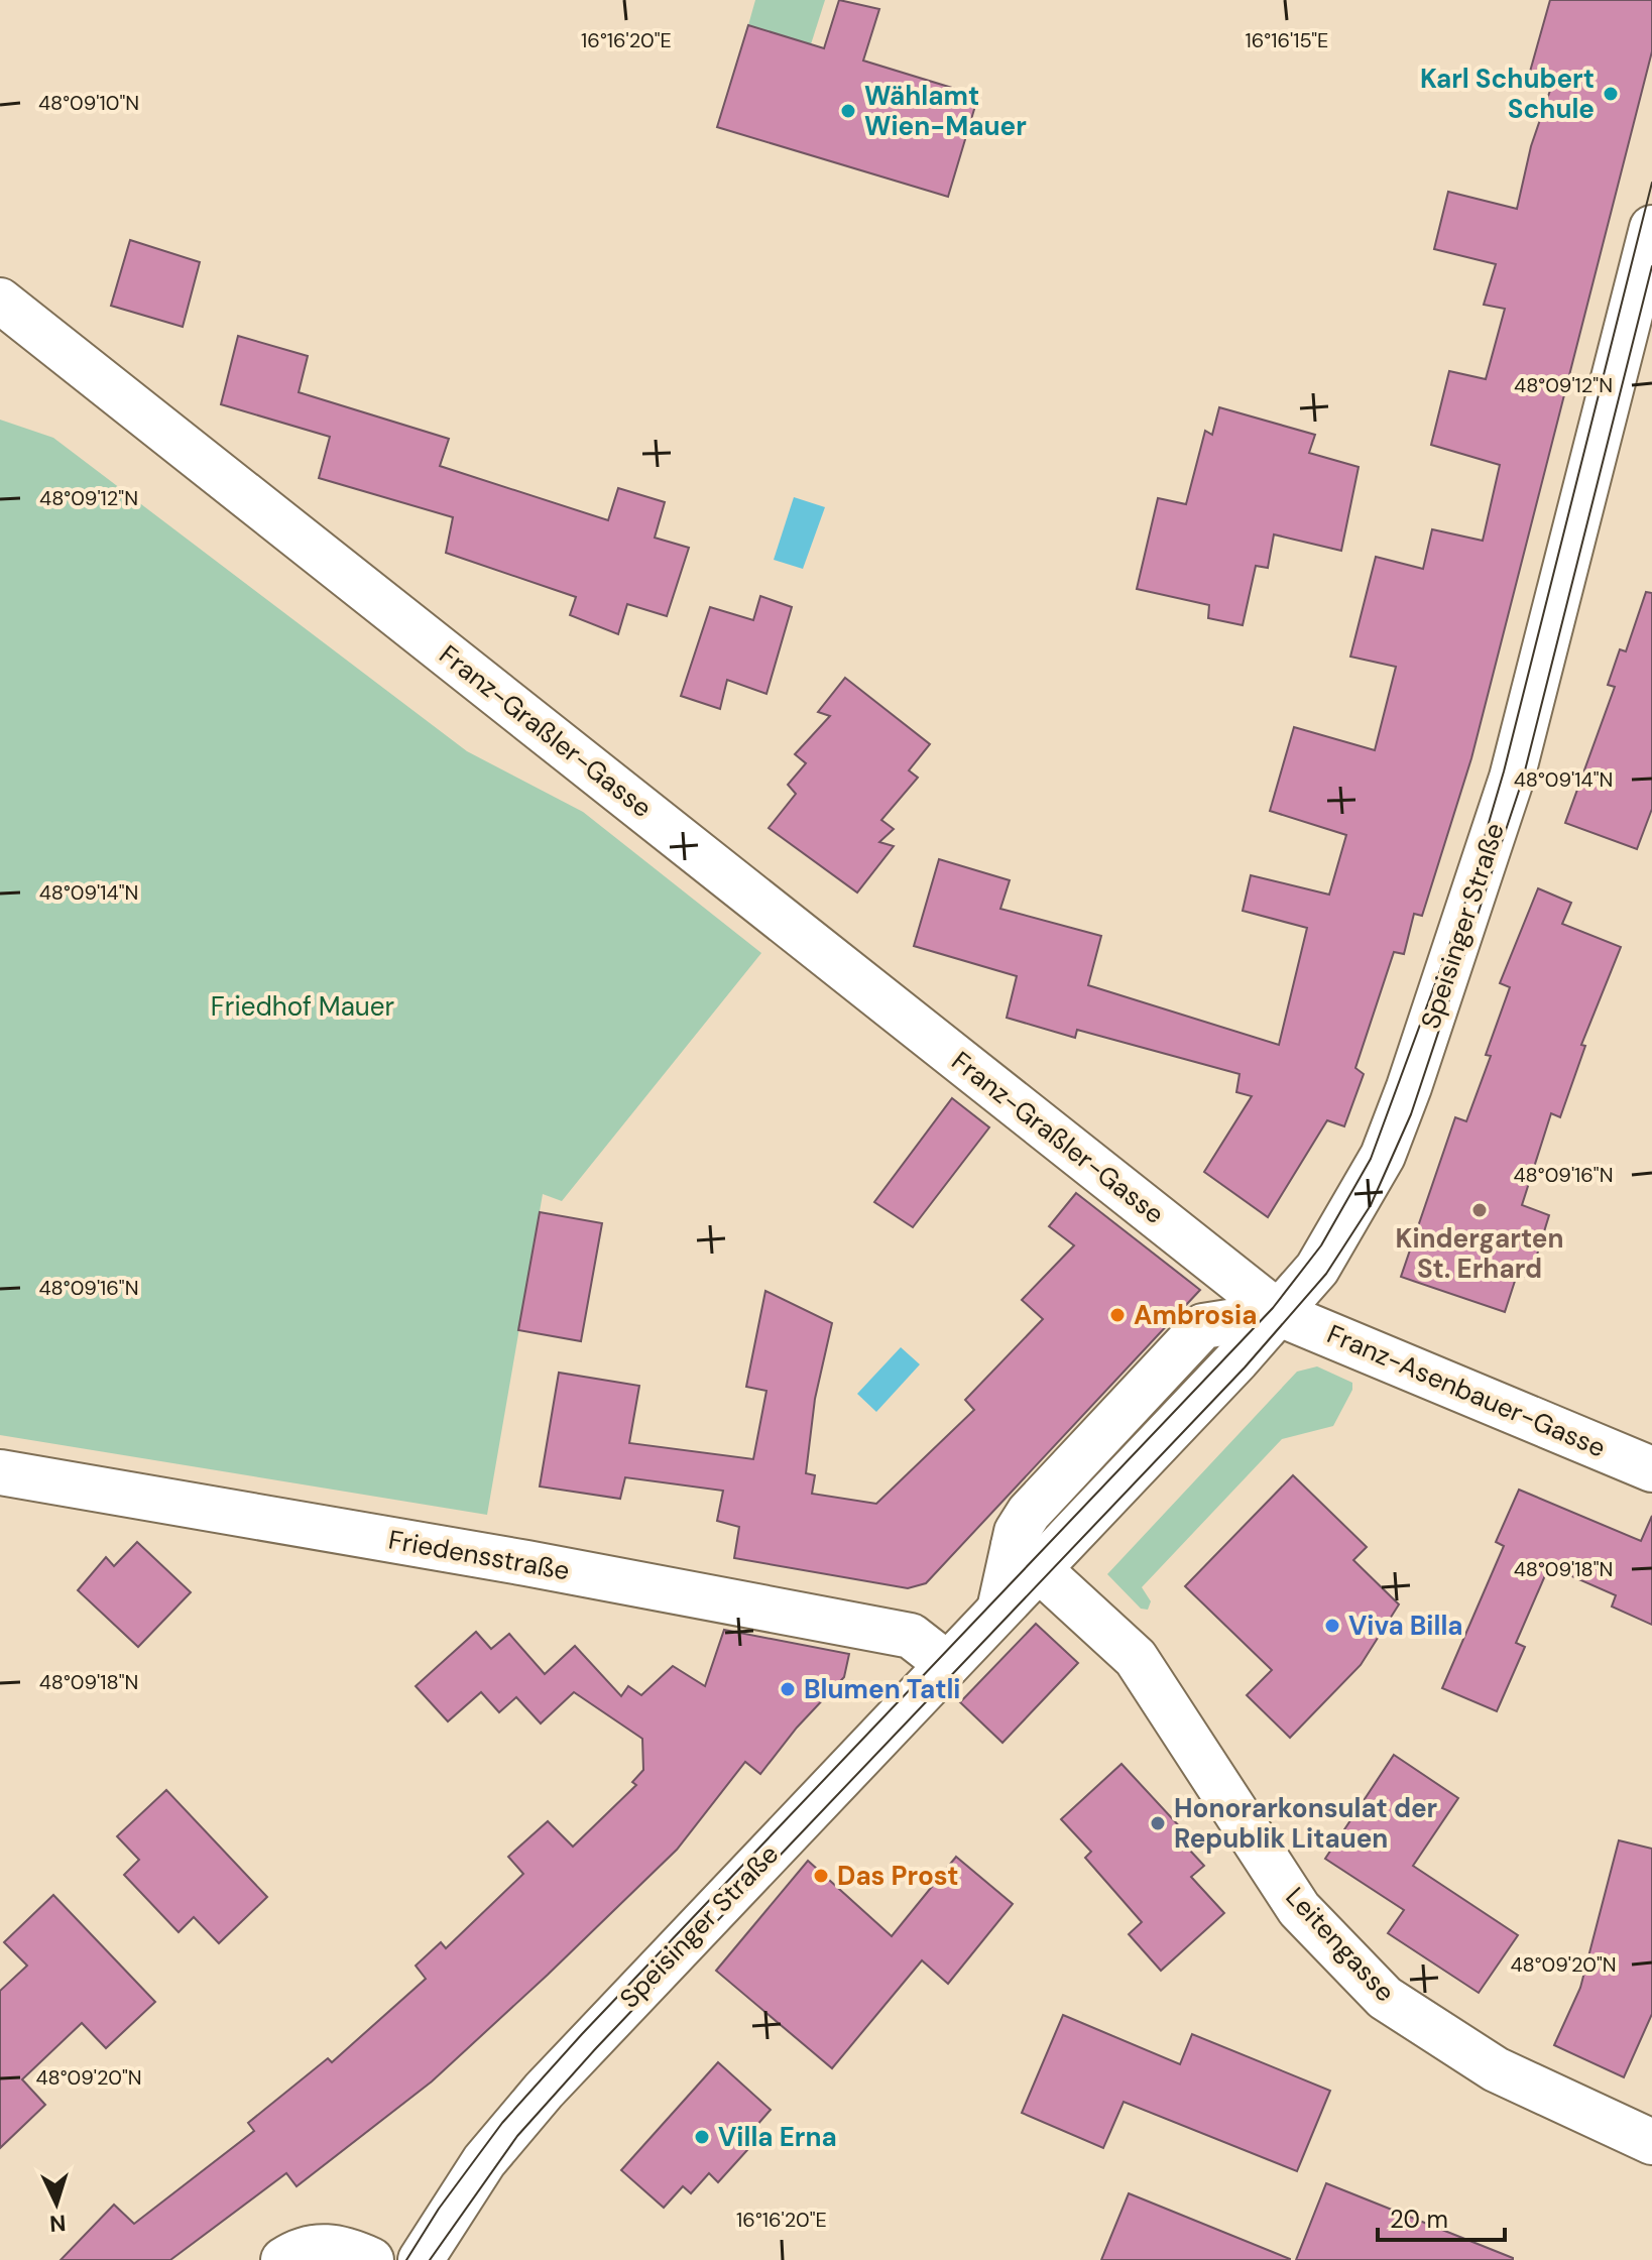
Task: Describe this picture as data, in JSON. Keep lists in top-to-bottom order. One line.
{"streets":{"street":["Franz-Graßler-Gasse","Speisinger Straße","Franz-Asenbauer-Gasse","Friedensstraße","Leitengasse"]},"crossings":[["Franz-Graßler-Gasse","Speisinger Straße"],["Franz-Graßler-Gasse","Franz-Asenbauer-Gasse"],["Speisinger Straße","Franz-Asenbauer-Gasse"],["Speisinger Straße","Friedensstraße"],["Speisinger Straße","Leitengasse"]],"parks":["Friedhof Mauer"],"places":["Karl Schubert Schule","Wählamt Wien-Mauer","Kindergarten St. Erhard","Ambrosia","Viva Billa","Blumen Tatli","Honorarkonsulat der Republik Litauen","Das Prost","Villa Erna"],"scale_bar":"20 m","north":"bottom","coordinates":["16°16'20\"E","16°16'15\"E","48°09'10\"N","48°09'12\"N","48°09'14\"N","48°09'16\"N","48°09'18\"N","48°09'20\"N"]}
